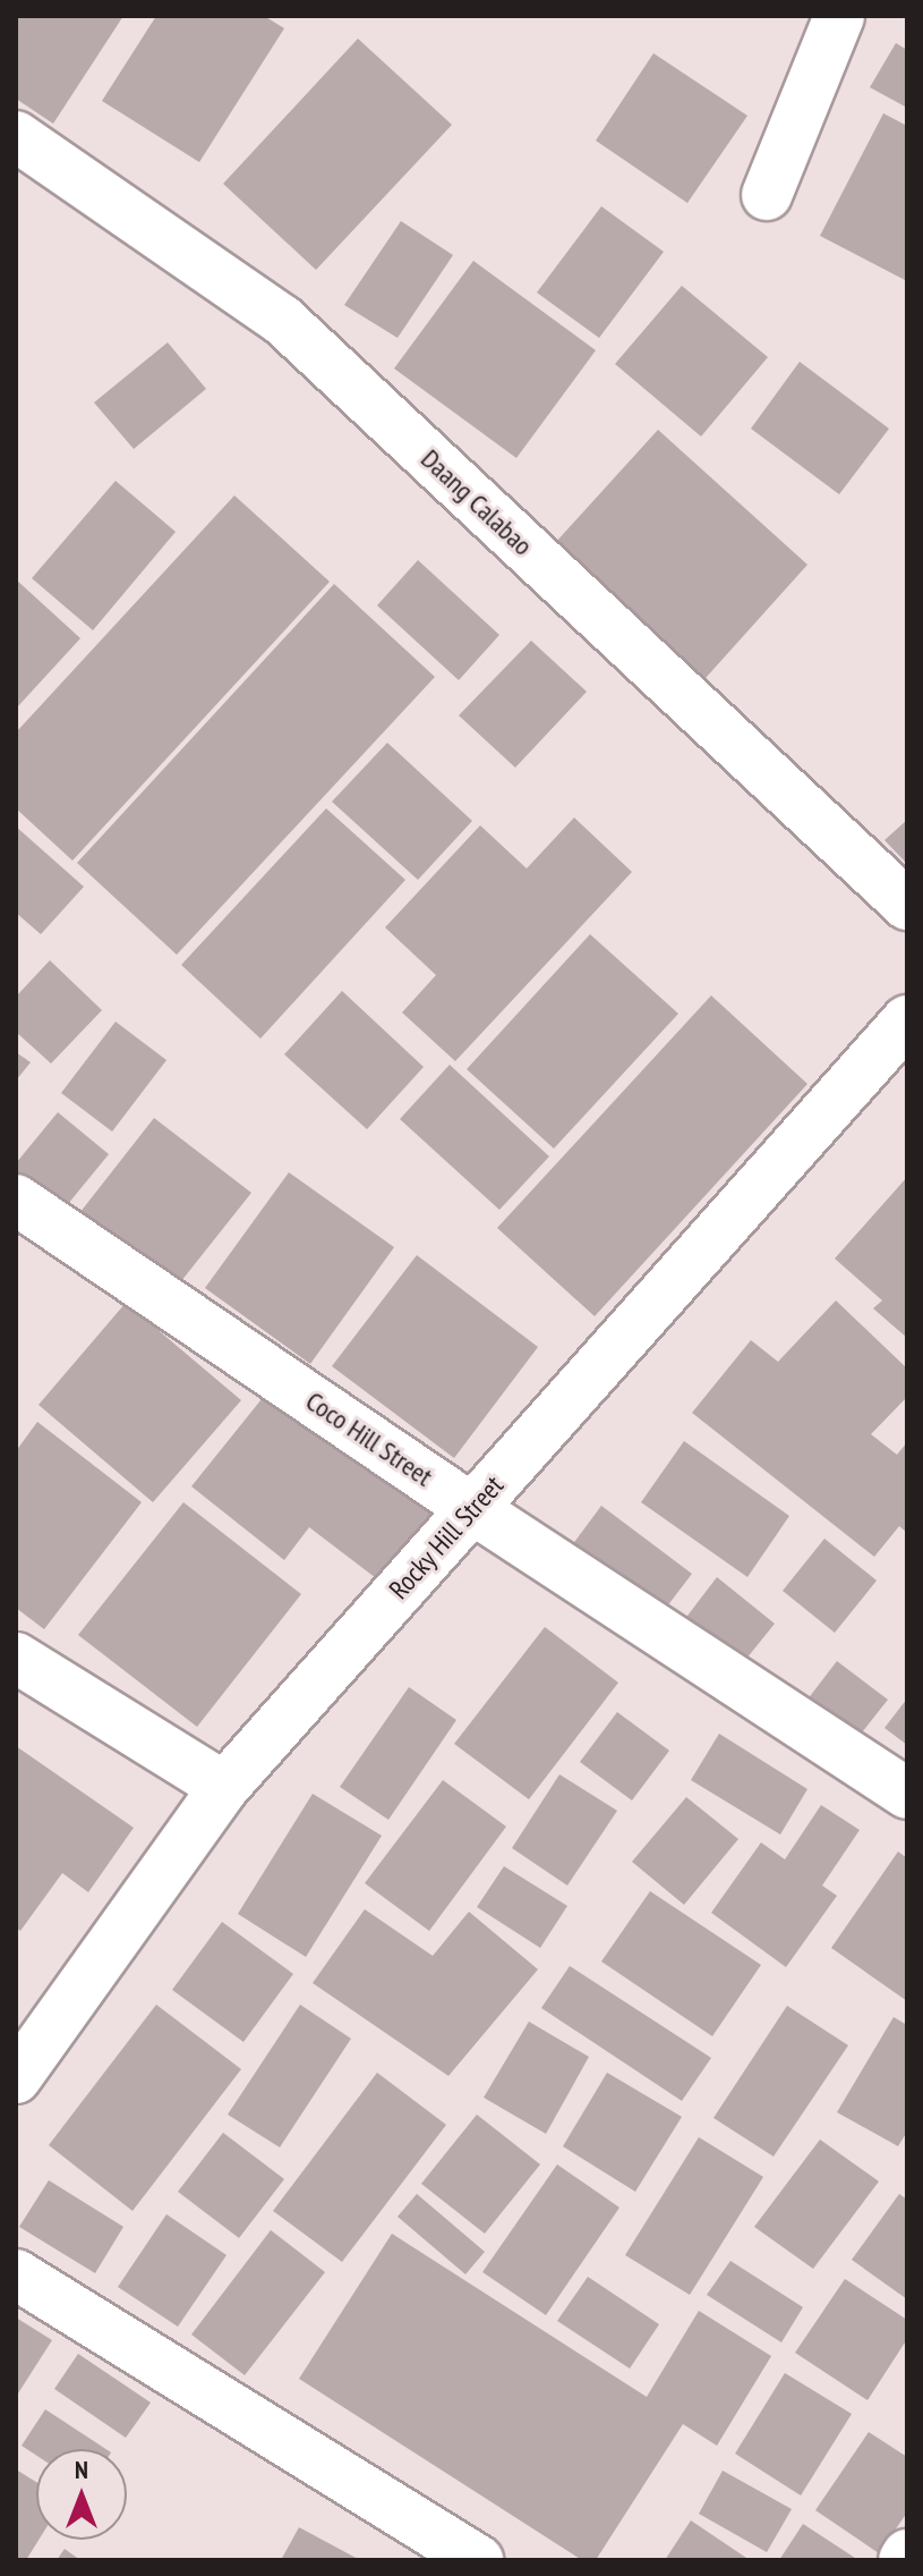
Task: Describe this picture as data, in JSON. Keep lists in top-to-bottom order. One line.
{"streets":{"street":["Daang Calabao","Coco Hill Street","Rocky Hill Street"]},"crossings":[["Coco Hill Street","Rocky Hill Street"]],"north":"top"}
